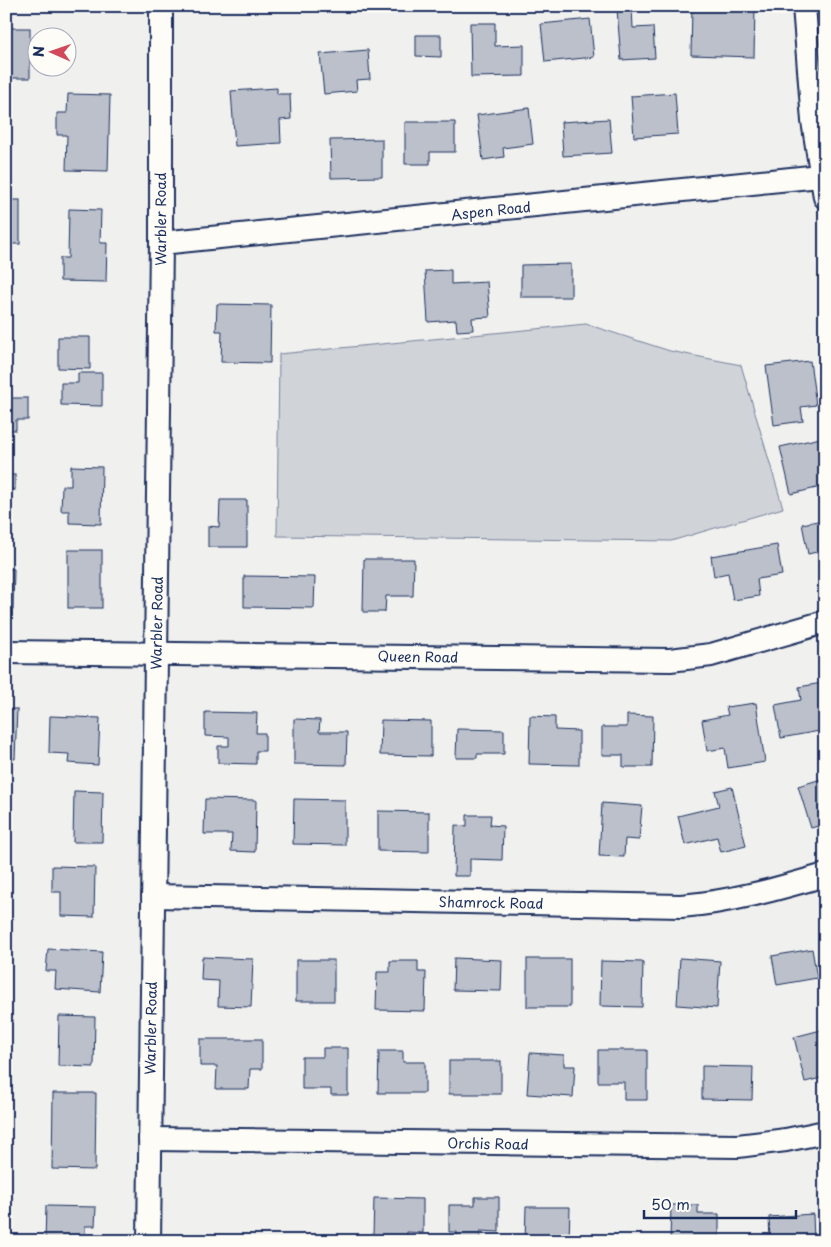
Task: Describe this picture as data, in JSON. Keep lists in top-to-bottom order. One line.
{"streets":{"street":["Aspen Road","Warbler Road","Queen Road","Shamrock Road","Orchis Road"]},"crossings":[["Aspen Road","Warbler Road"],["Warbler Road","Queen Road"],["Warbler Road","Shamrock Road"],["Warbler Road","Orchis Road"]],"scale_bar":"50 m","north":"left"}
